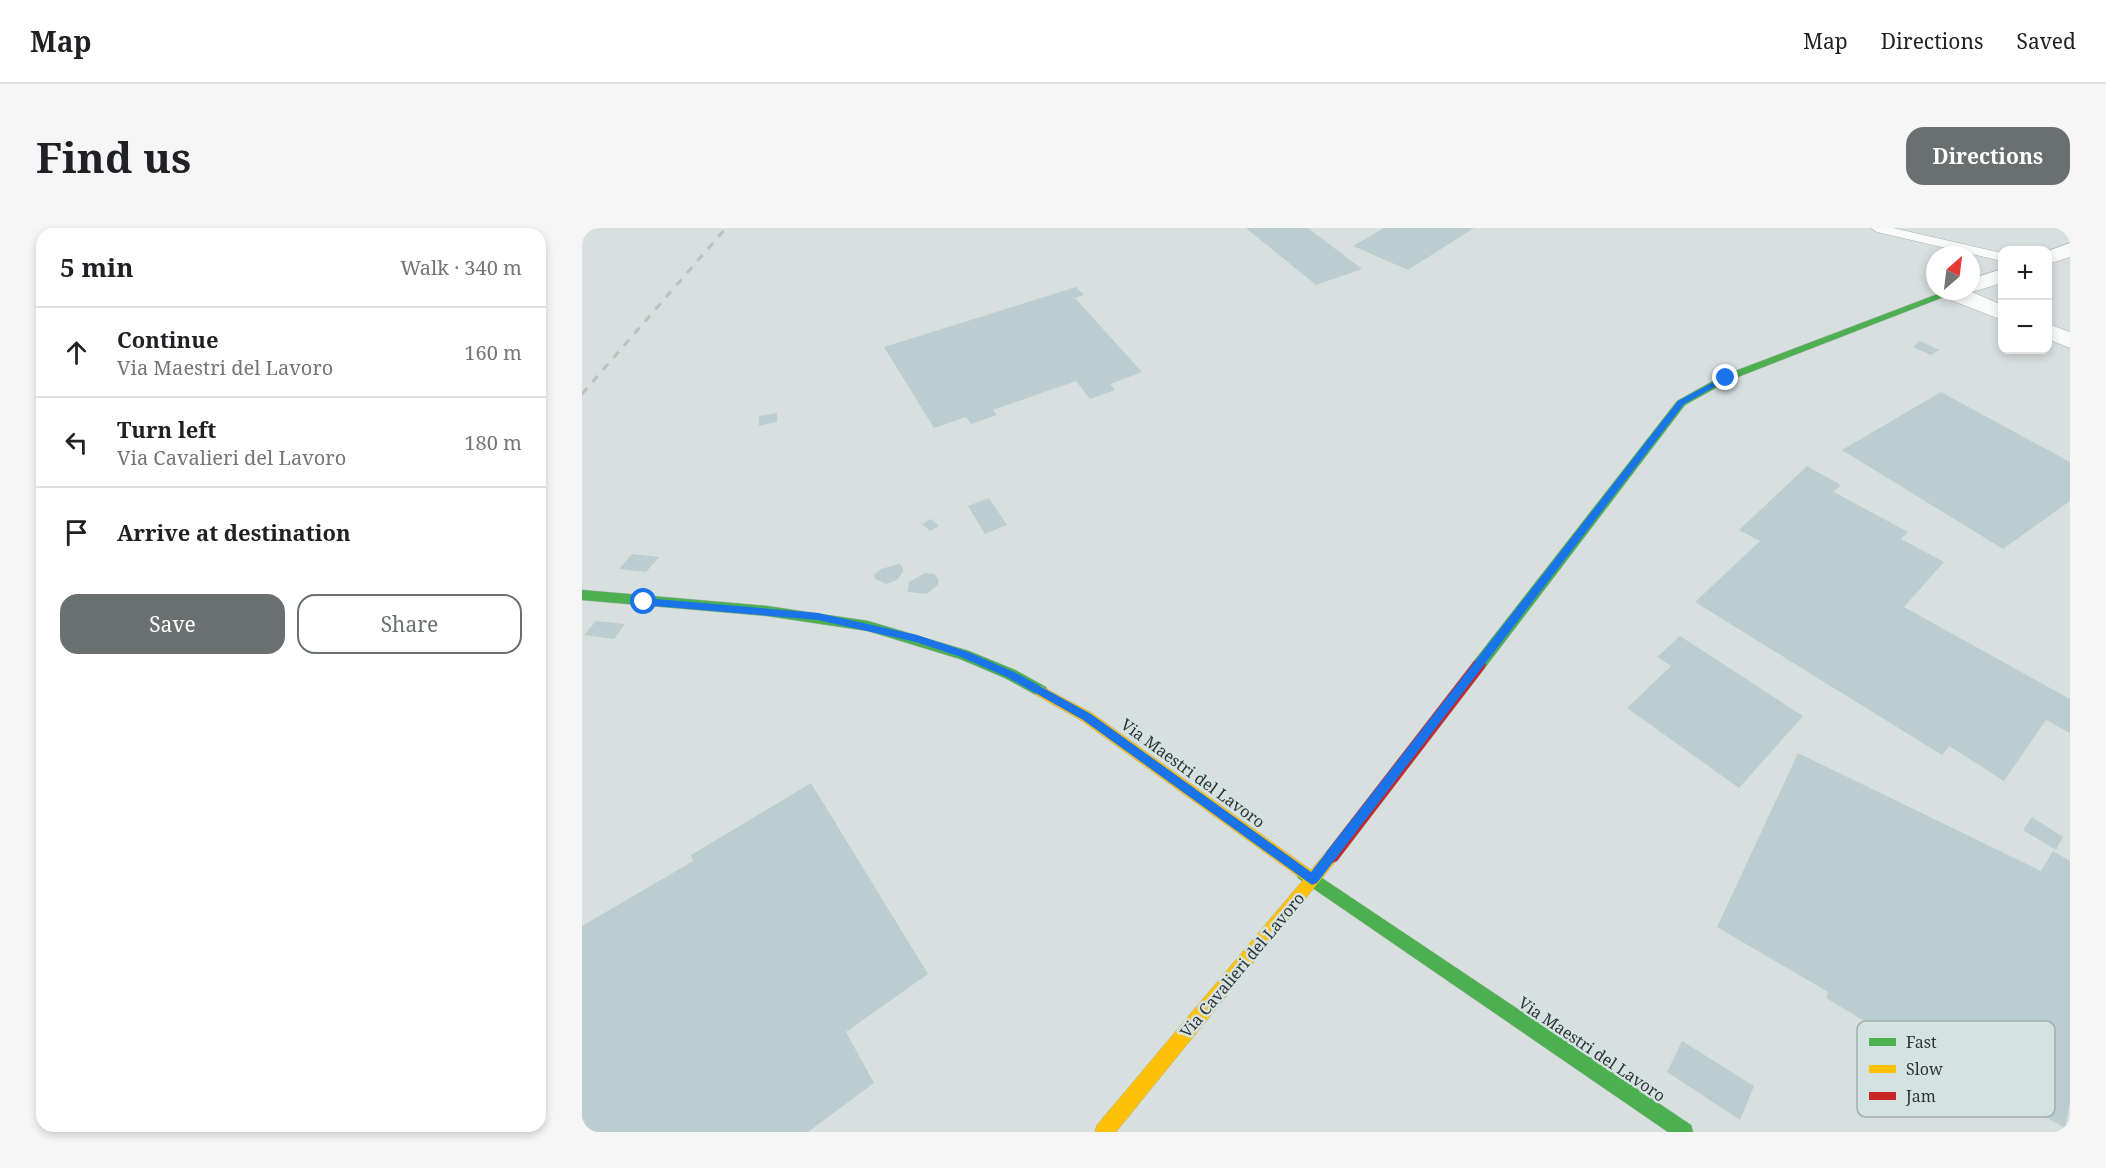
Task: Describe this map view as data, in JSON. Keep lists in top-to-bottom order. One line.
{"streets":{"street":["Via Maestri del Lavoro","Via Cavalieri del Lavoro"]},"crossings":[["Via Maestri del Lavoro","Via Cavalieri del Lavoro"]],"legend":["Fast","Slow","Jam"],"north":"top right","page":{"header":"Map","nav":["Map","Directions","Saved"],"buttons":["Directions",["Save","Share"]],"title":"Find us","heading":["5 min","Walk · 340 m"],"map_buttons":["+","−"],"list":[["Continue","Via Maestri del Lavoro","160 m"],["Turn left","Via Cavalieri del Lavoro","180 m"],"Arrive at destination"]}}
